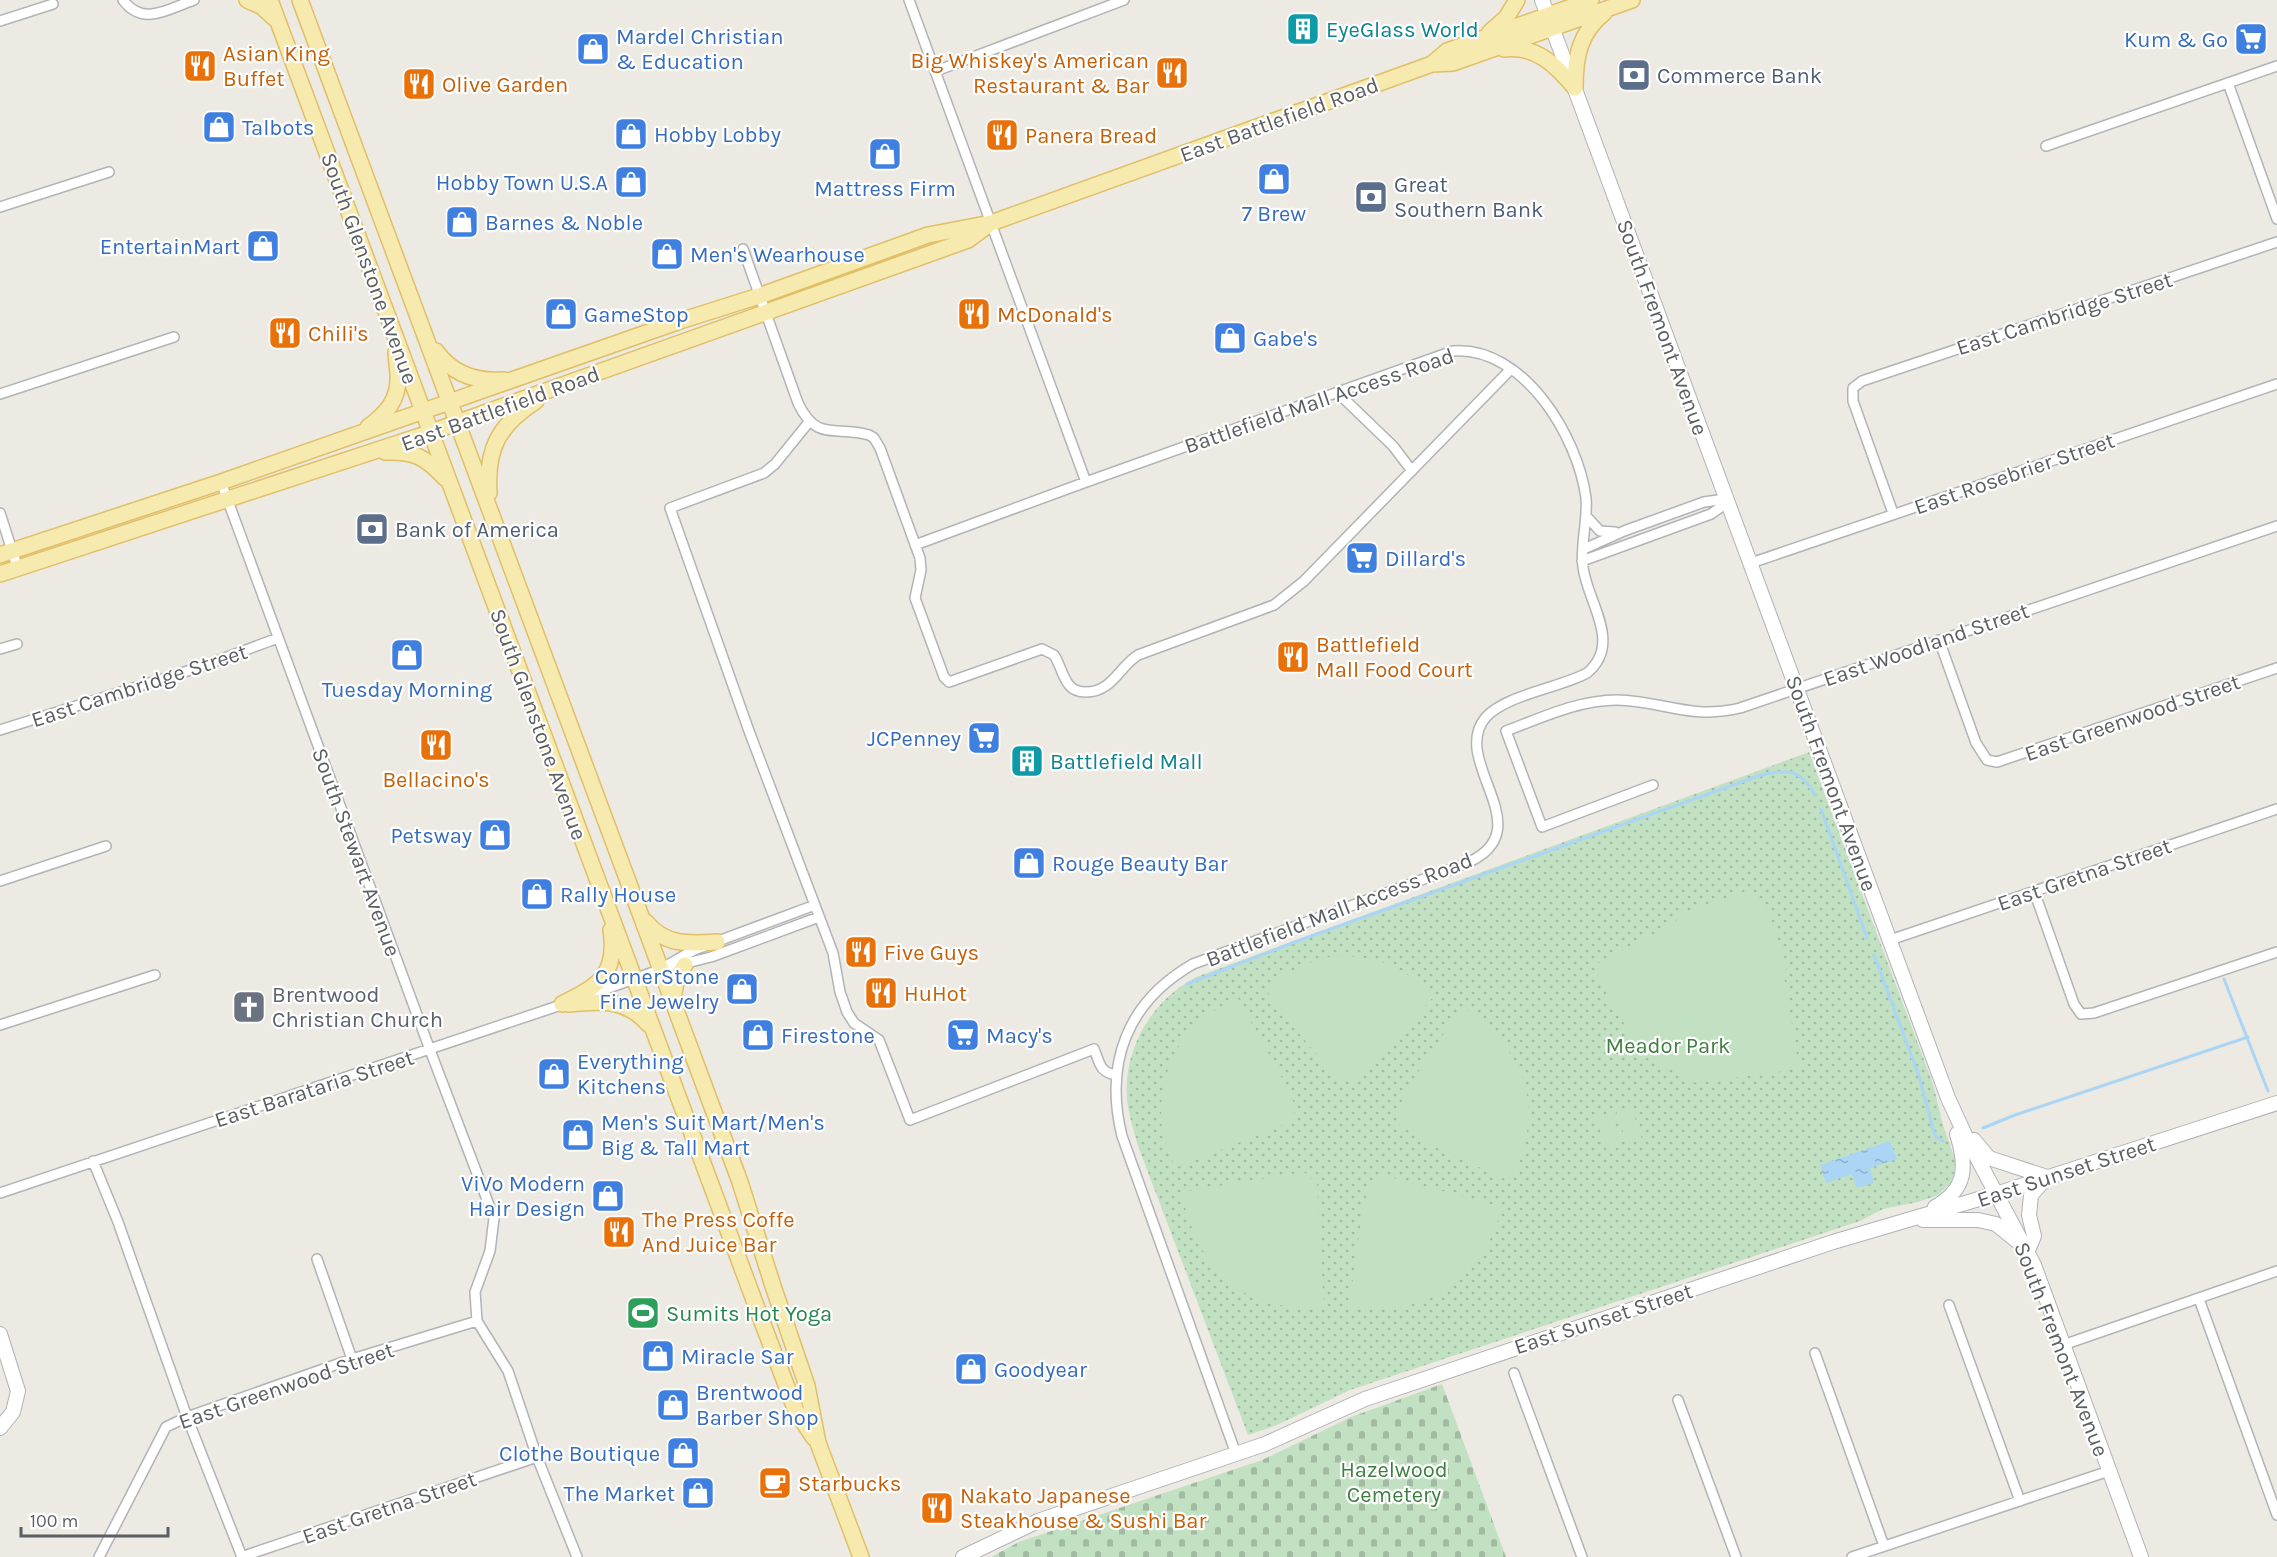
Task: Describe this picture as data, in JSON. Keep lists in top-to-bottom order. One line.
{"streets":{"main road":["East Battlefield Road","South Glenstone Avenue","South Fremont Avenue","East Sunset Street"],"street":["East Cambridge Street","Battlefield Mall Access Road","East Rosebrier Street","East Woodland Street","East Greenwood Street","South Stewart Avenue","East Gretna Street","East Barataria Street"]},"crossings":[["East Battlefield Road","South Glenstone Avenue"],["East Battlefield Road","South Fremont Avenue"],["East Battlefield Road","South Stewart Avenue"],["South Glenstone Avenue","East Barataria Street"],["East Cambridge Street","East Rosebrier Street"],["East Cambridge Street","South Stewart Avenue"],["South Fremont Avenue","East Rosebrier Street"],["South Fremont Avenue","East Woodland Street"],["South Fremont Avenue","East Gretna Street"],["South Fremont Avenue","East Sunset Street"],["Battlefield Mall Access Road","East Sunset Street"],["East Woodland Street","East Greenwood Street"],["East Greenwood Street","South Stewart Avenue"],["South Stewart Avenue","East Gretna Street"],["South Stewart Avenue","East Barataria Street"]],"parks":["Meador Park","Hazelwood Cemetery"],"places":{"building":["EyeGlass World","Battlefield Mall"],"supermarket":["Kum & Go","Dillard's","JCPenney","Macy's"],"shop":["Mardel Christian & Education","Talbots","Hobby Lobby","Mattress Firm","7 Brew","Hobby Town U.S.A","Barnes & Noble","EntertainMart","Men's Wearhouse","GameStop","Gabe's","Tuesday Morning","Petsway","Rouge Beauty Bar","Rally House","CornerStone Fine Jewelry","Firestone","Everything Kitchens","Men's Suit Mart/Men's Big & Tall Mart","ViVo Modern Hair Design","Miracle Sar","Goodyear","Brentwood Barber Shop","Clothe Boutique","The Market"],"restaurant":["Asian King Buffet","Big Whiskey's American Restaurant & Bar","Olive Garden","Panera Bread","McDonald's","Chili's","Battlefield Mall Food Court","Bellacino's","Five Guys","HuHot","The Press Coffe And Juice Bar","Nakato Japanese Steakhouse & Sushi Bar"],"bank":["Commerce Bank","Great Southern Bank","Bank of America"],"church":["Brentwood Christian Church"],"sports":["Sumits Hot Yoga"],"cafe":["Starbucks"]},"scale_bar":"100 m"}
